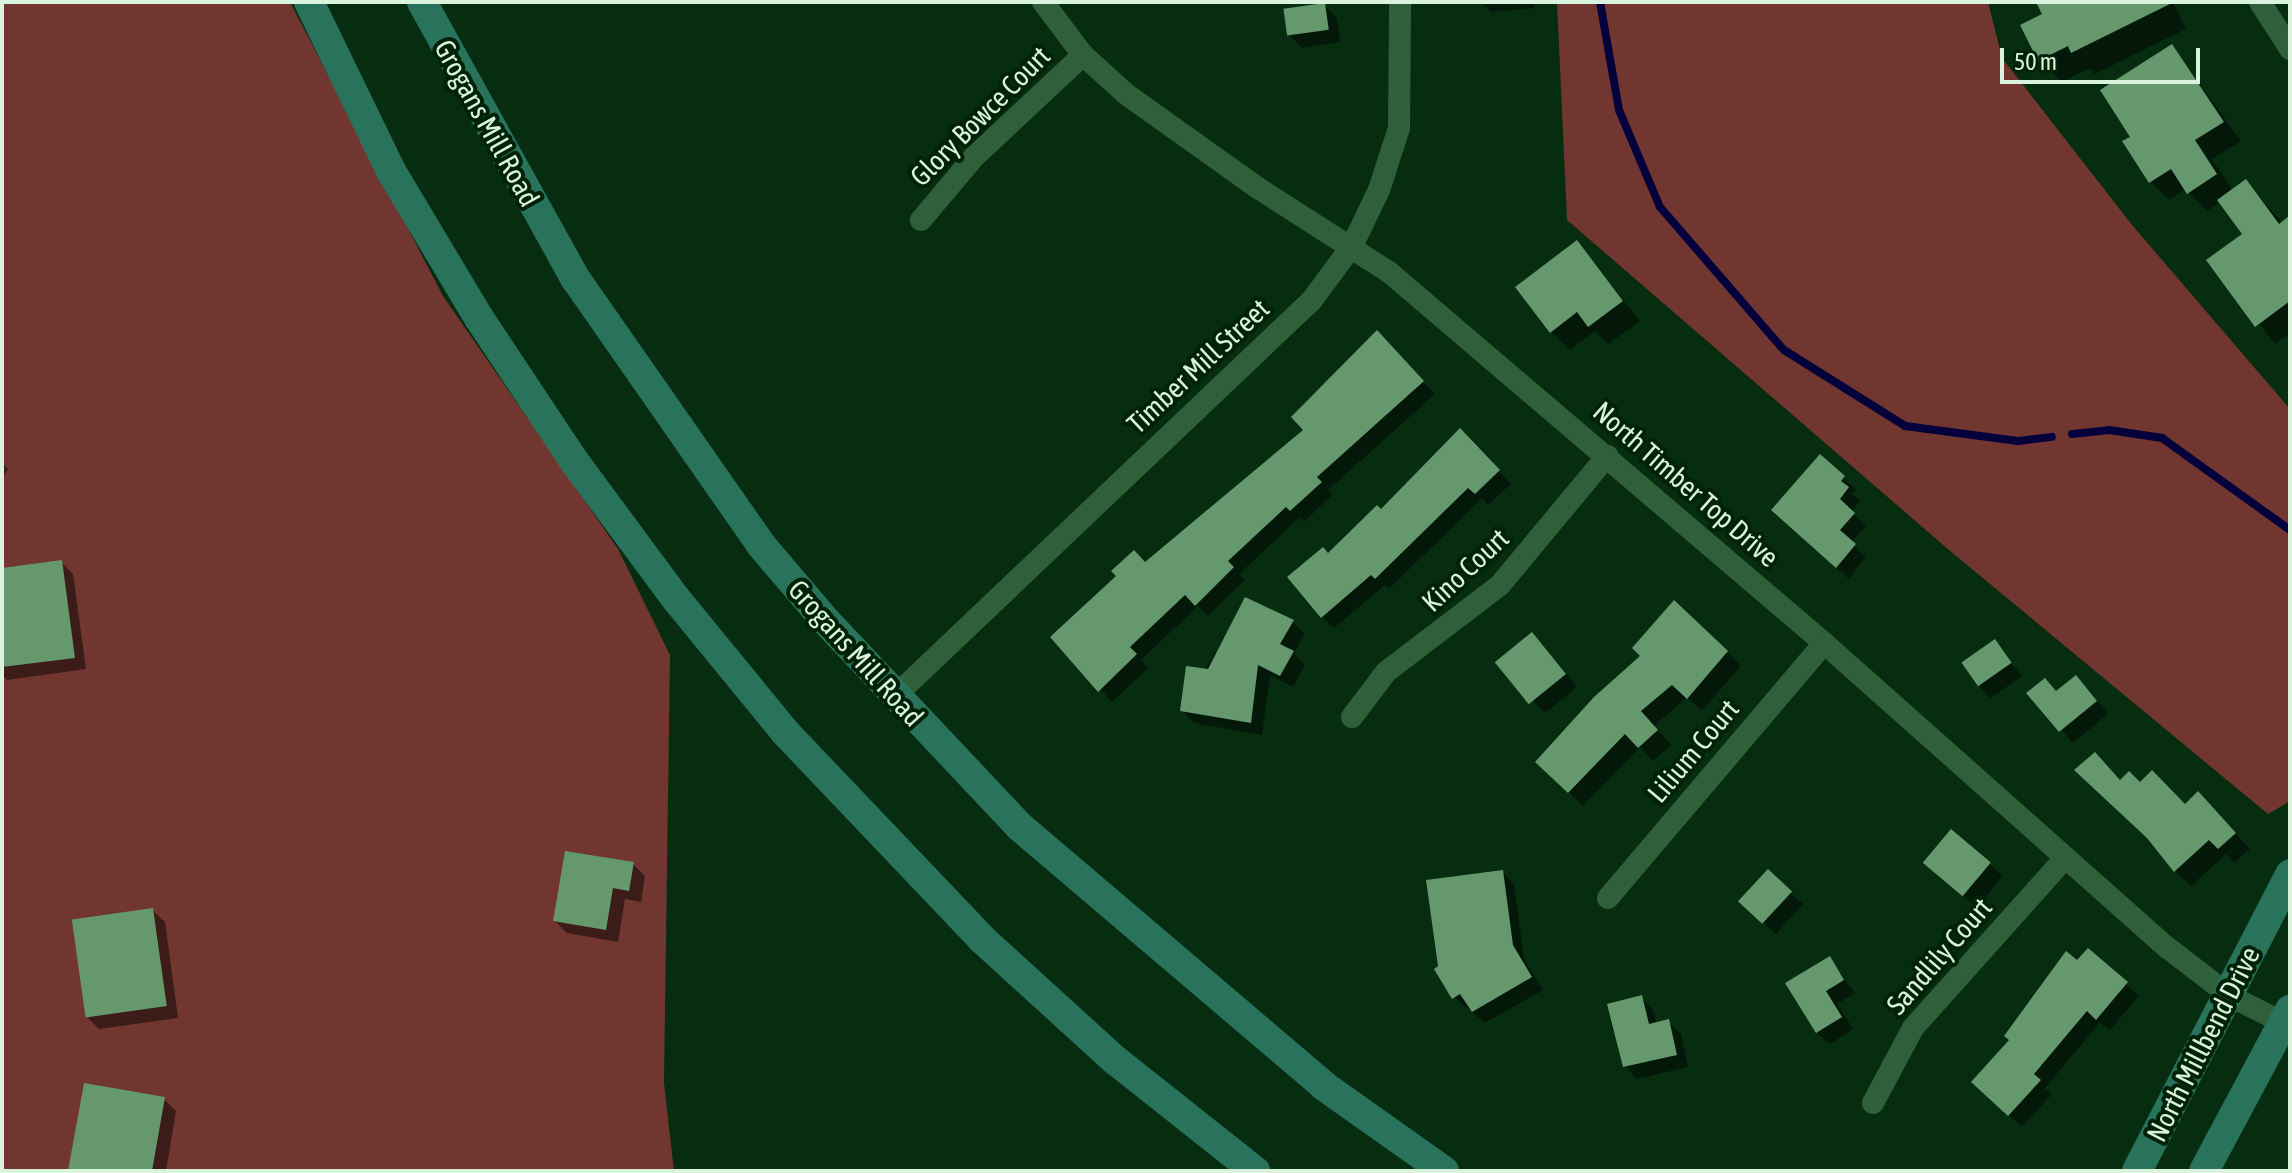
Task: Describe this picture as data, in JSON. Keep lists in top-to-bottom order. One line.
{"streets":{"main road":["Grogans Mill Road","North Millbend Drive"],"street":["Glory Bowce Court","Timber Mill Street","North Timber Top Drive","Kino Court","Lilium Court","Sandlily Court"]},"crossings":[["Glory Bowce Court","North Timber Top Drive"],["Grogans Mill Road","Timber Mill Street"],["Timber Mill Street","North Timber Top Drive"],["North Timber Top Drive","Kino Court"],["North Timber Top Drive","Lilium Court"],["North Timber Top Drive","Sandlily Court"],["North Timber Top Drive","North Millbend Drive"]],"scale_bar":"50 m"}
